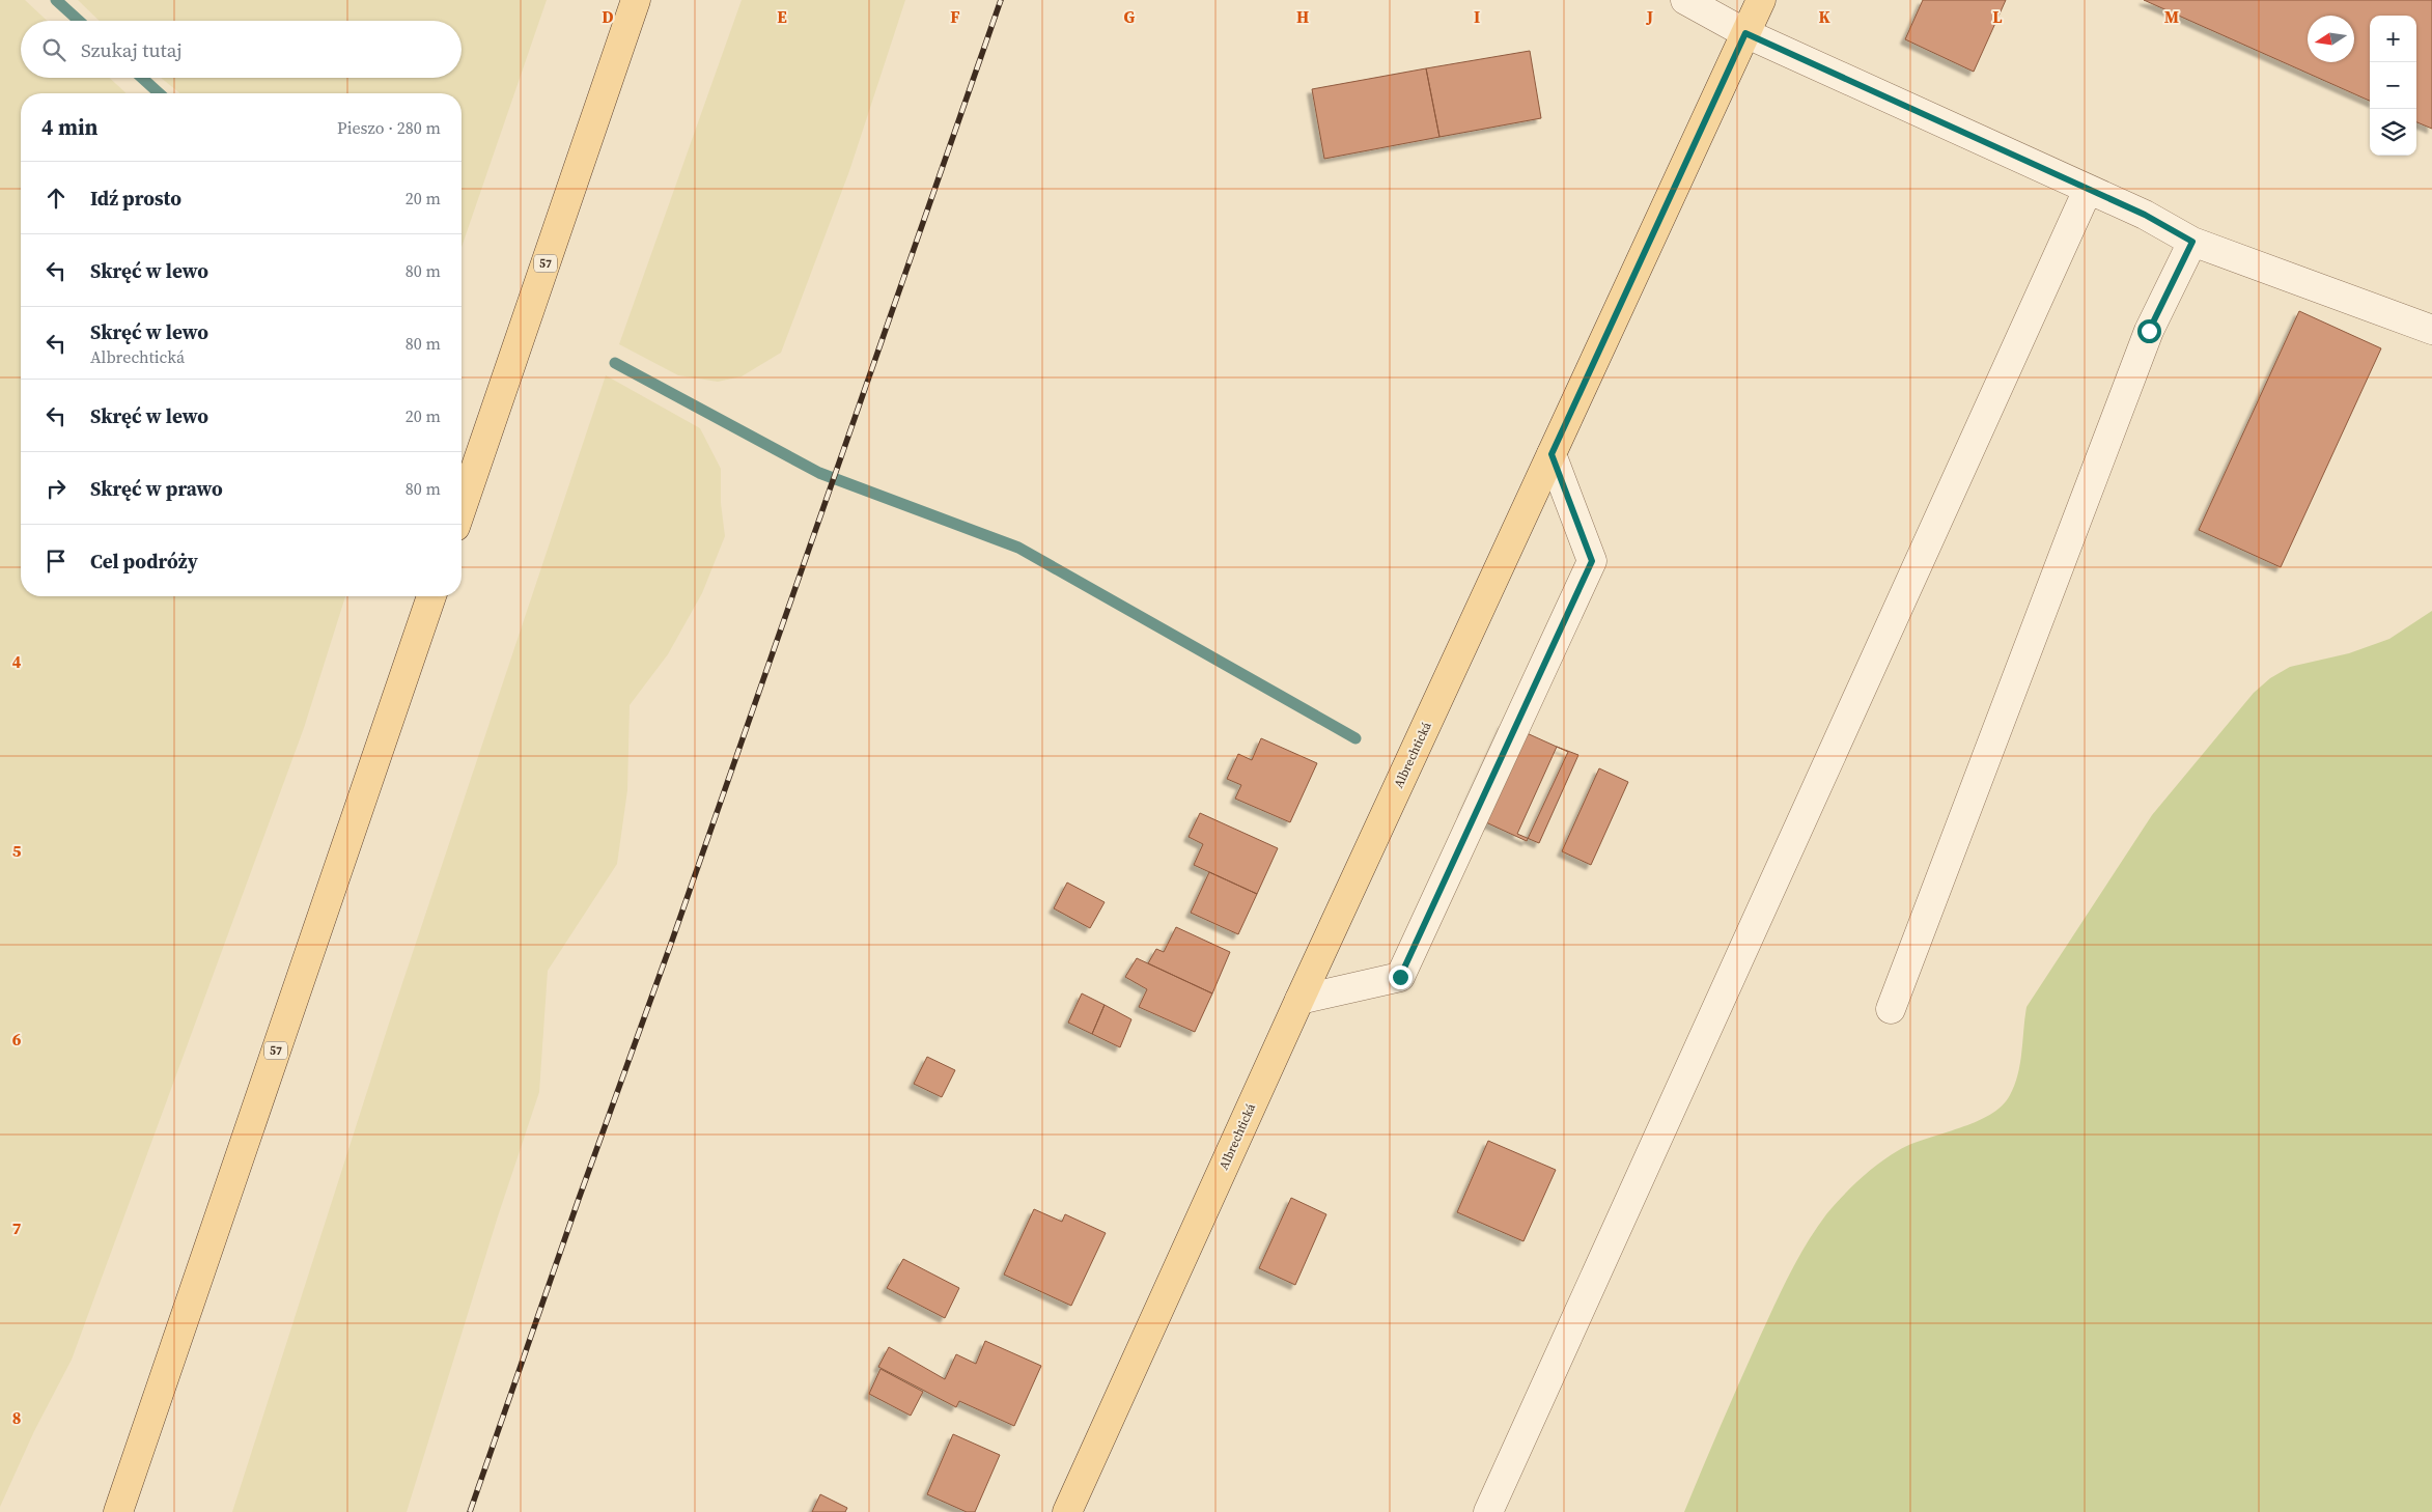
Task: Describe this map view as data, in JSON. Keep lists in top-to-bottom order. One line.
{"streets":{"main road":["57","Albrechtická"]},"north":"left","page":{"map_buttons":["+","−"],"search":"Szukaj tutaj","heading":["4 min","Pieszo · 280 m"],"list":[["Idź prosto","20 m"],["Skręć w lewo","80 m"],["Skręć w lewo","Albrechtická","80 m"],["Skręć w lewo","20 m"],["Skręć w prawo","80 m"],"Cel podróży"]},"grid":{"columns":["D","E","F","G","H","I","J","K","L","M"],"rows":["4","5","6","7","8"]}}
